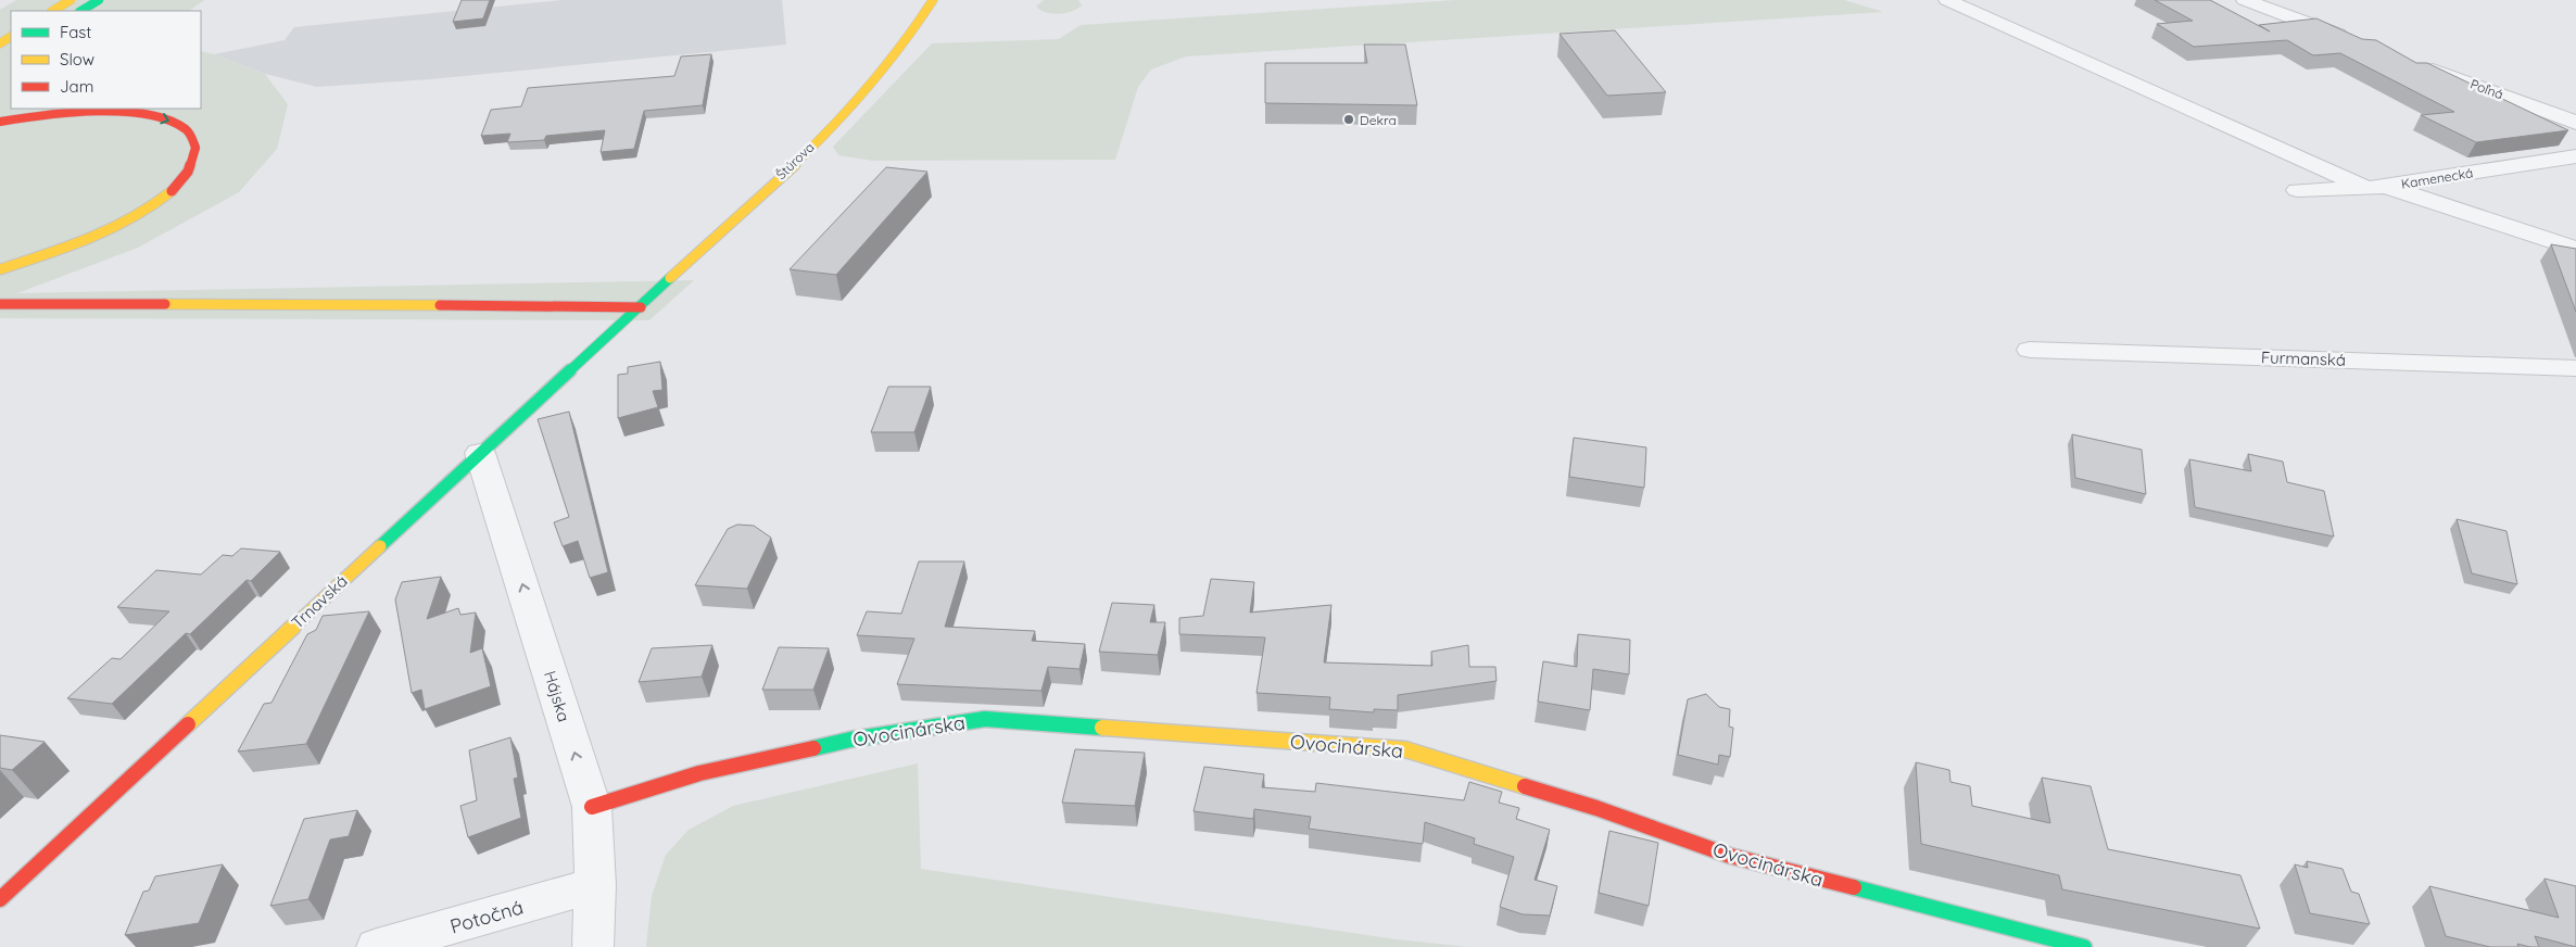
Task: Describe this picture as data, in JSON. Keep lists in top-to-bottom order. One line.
{"streets":{"main road":["Štúrova","Trnavská","Ovocinárska"],"street":["Poľná","Kamenecká","Furmanská","Hájska","Potočná"]},"crossings":[["Štúrova","Trnavská"],["Trnavská","Hájska"],["Hájska","Ovocinárska"],["Hájska","Potočná"]],"one_way":["Hájska"],"places":["Dekra"],"legend":["Fast","Slow","Jam"]}
